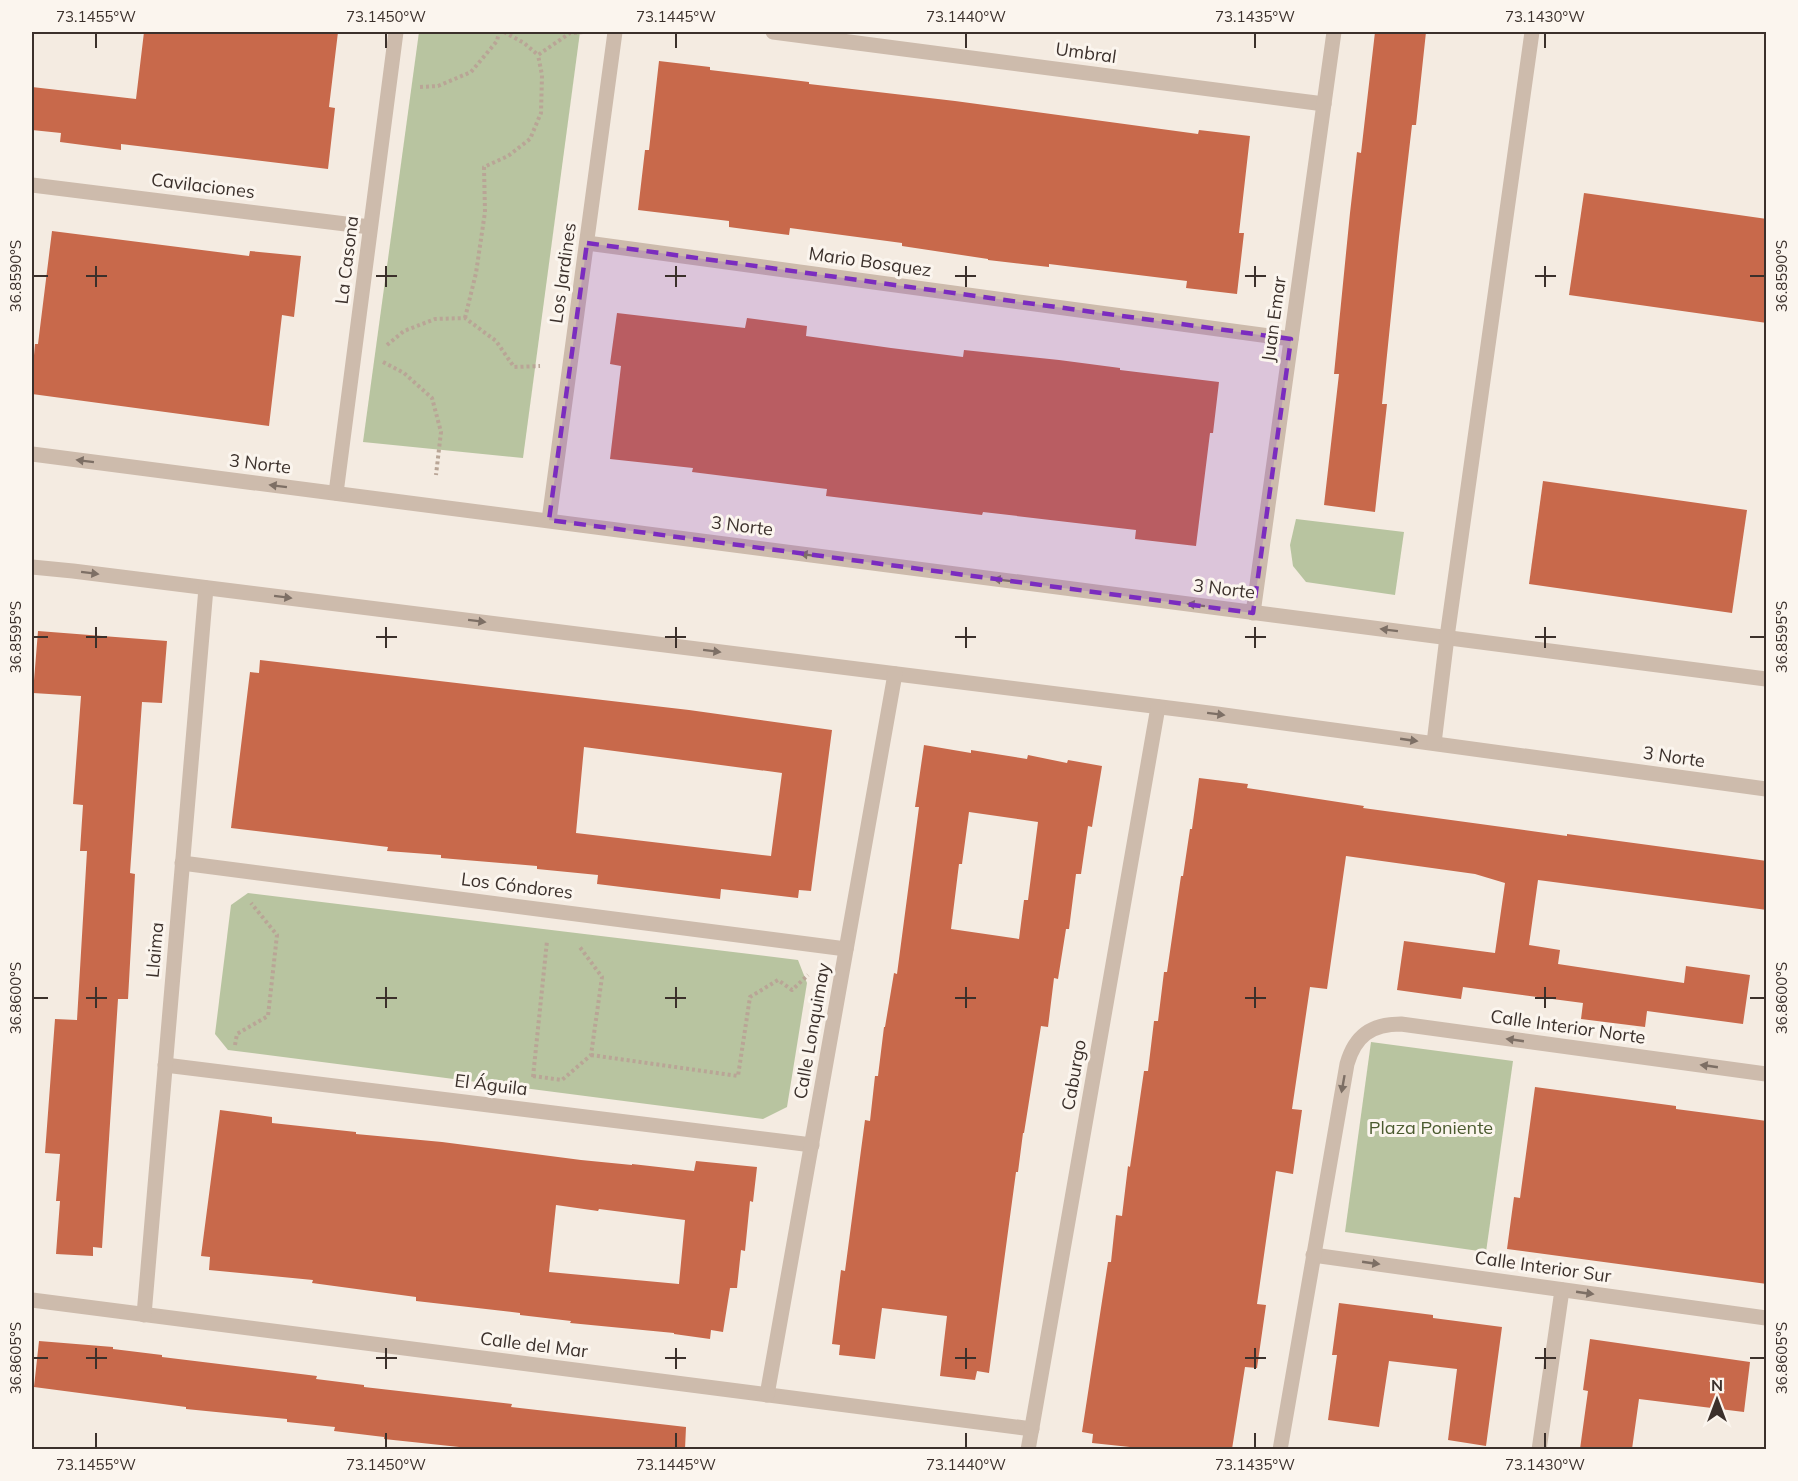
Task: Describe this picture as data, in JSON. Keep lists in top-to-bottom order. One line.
{"streets":{"street":["Umbral","Cavilaciones","La Casona","Mario Bosquez","Los Jardines","Juan Emar","3 Norte","Los Cóndores","Llaima","Calle Interior Norte","Calle Lonquimay","Caburgo","El Águila","Calle Interior Sur","Calle del Mar"]},"crossings":[["Umbral","Juan Emar"],["Cavilaciones","La Casona"],["La Casona","3 Norte"],["Mario Bosquez","Los Jardines"],["Mario Bosquez","Juan Emar"],["Los Jardines","3 Norte"],["Juan Emar","3 Norte"],["3 Norte","Llaima"],["3 Norte","Calle Lonquimay"],["3 Norte","Caburgo"],["Los Cóndores","Llaima"],["Los Cóndores","Calle Lonquimay"],["Llaima","El Águila"],["Llaima","Calle del Mar"],["Calle Interior Norte","Calle Interior Sur"],["Calle Lonquimay","El Águila"],["Calle Lonquimay","Calle del Mar"],["Caburgo","Calle del Mar"]],"one_way":["Calle Interior Sur"],"parks":["Plaza Poniente"],"north":"top","coordinates":["73.1455°W","73.1450°W","73.1445°W","73.1440°W","73.1435°W","73.1430°W","36.8590°S","36.8595°S","36.8600°S","36.8605°S"]}
